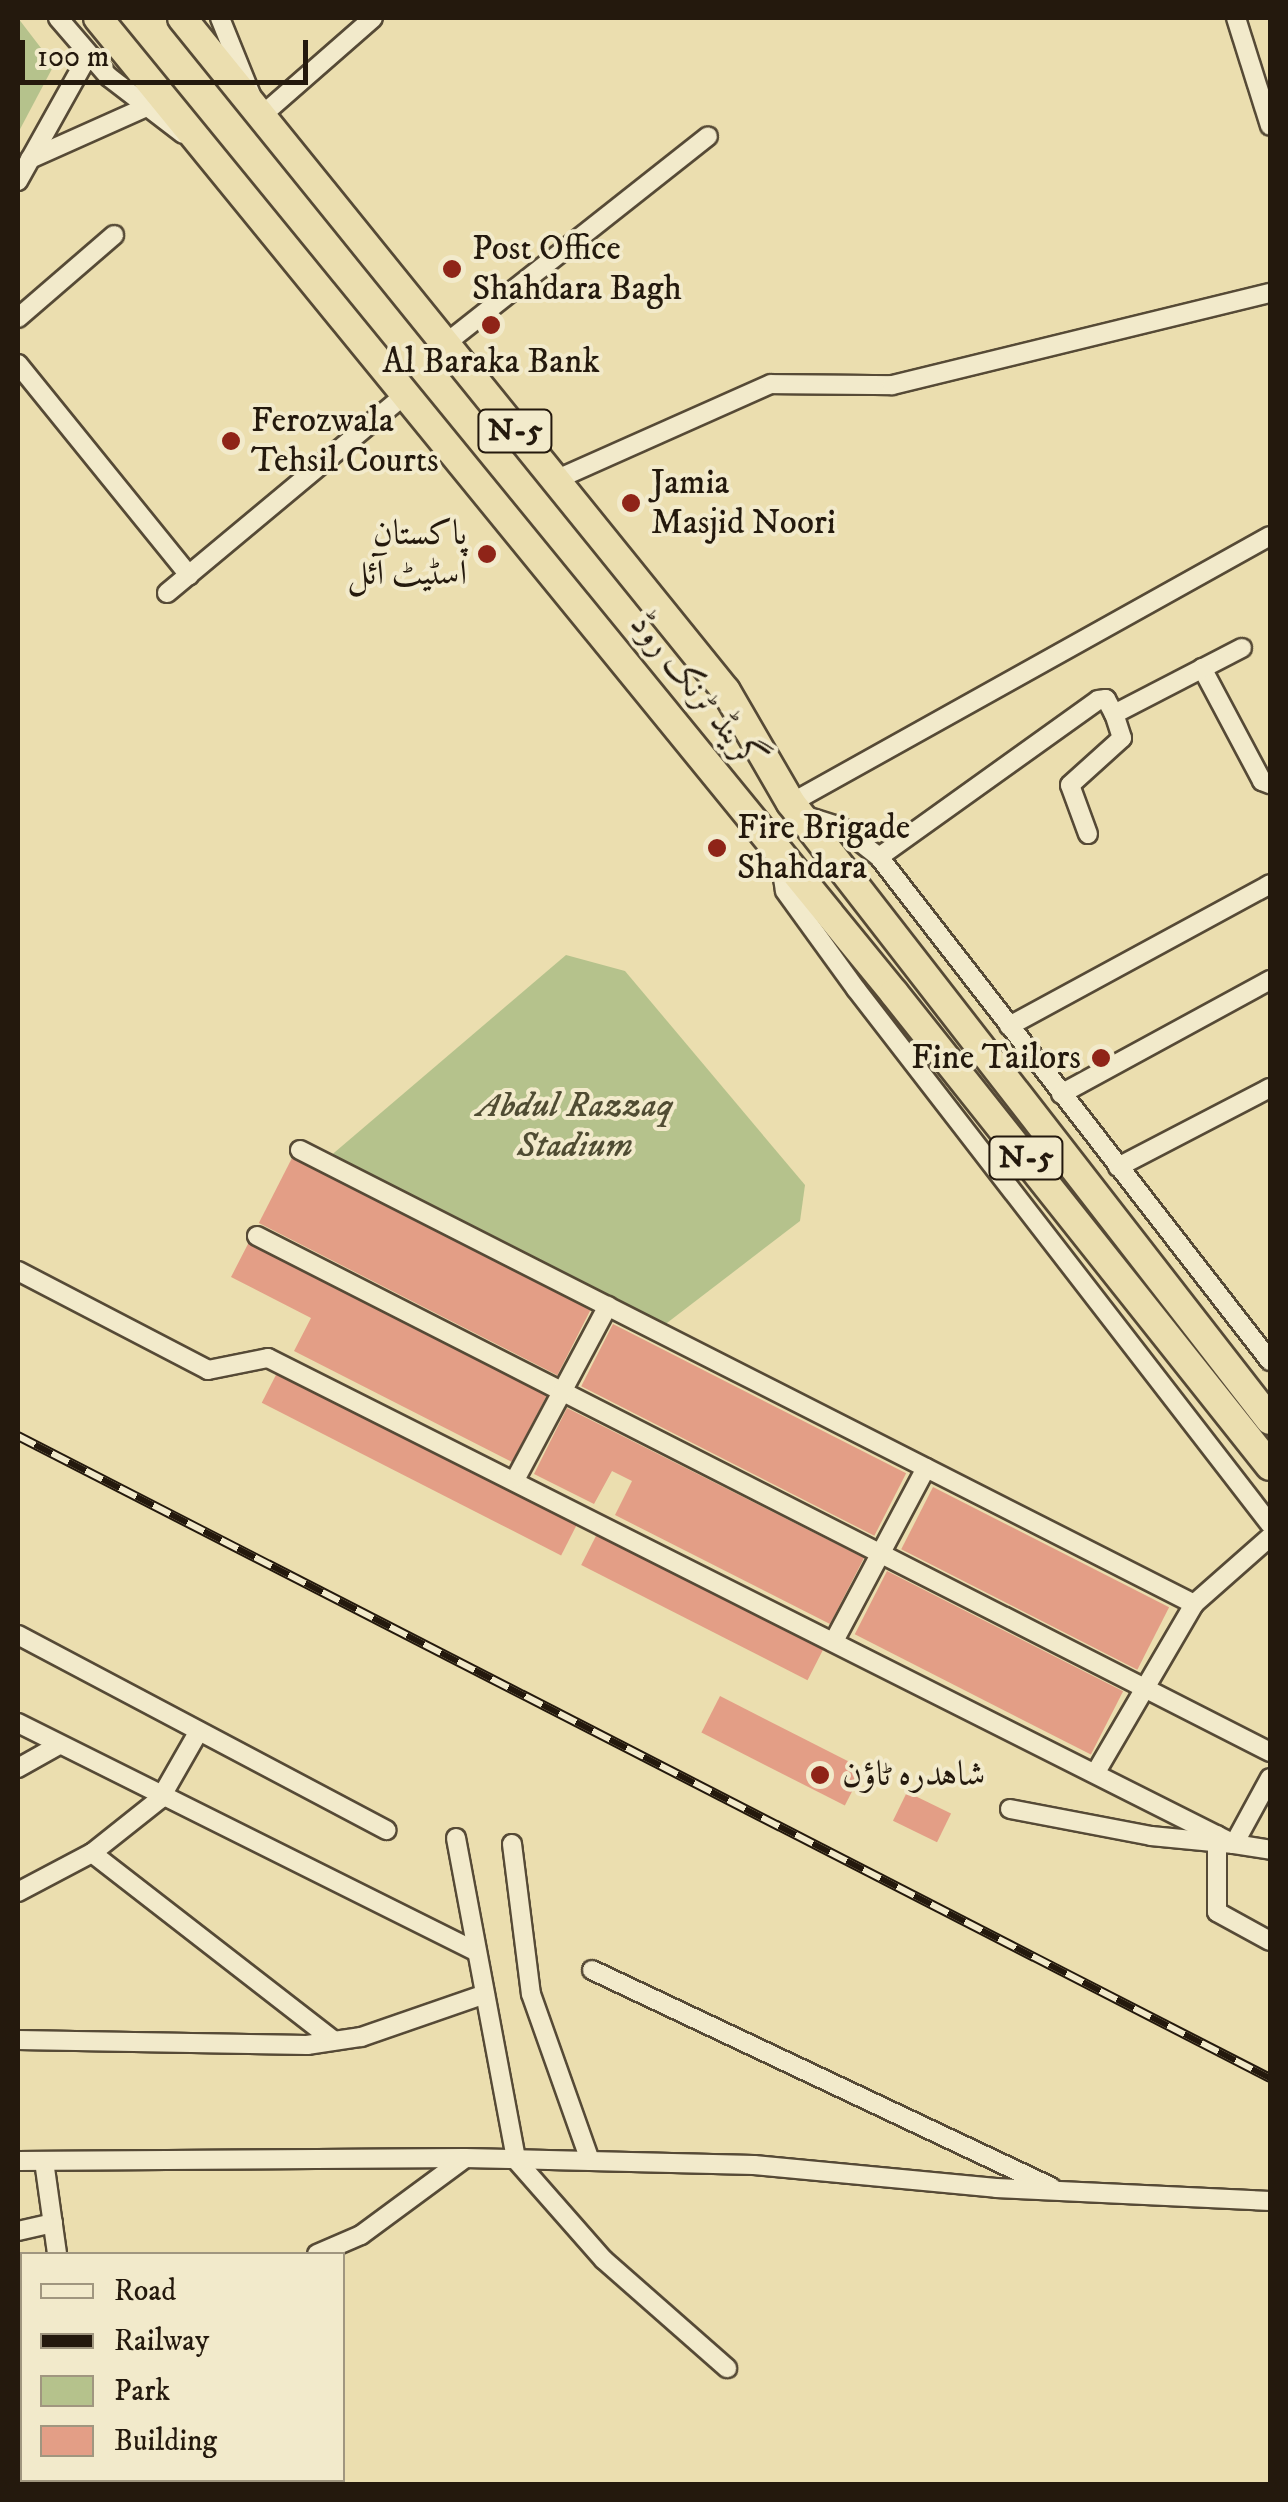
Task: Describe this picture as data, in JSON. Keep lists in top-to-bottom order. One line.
{"streets":{"highway":["N-5","گرینڈ ٹرنک روڈ"]},"parks":["Abdul Razzaq Stadium"],"places":["Post Office Shahdara Bagh","Al Baraka Bank","Ferozwala Tehsil Courts","Jamia Masjid Noori","پاکستان اسٹیٹ آئل","Fire Brigade Shahdara","Fine Tailors","شاہدرہ ٹاؤن"],"legend":["Road","Railway","Park","Building"],"scale_bar":"100 m"}
